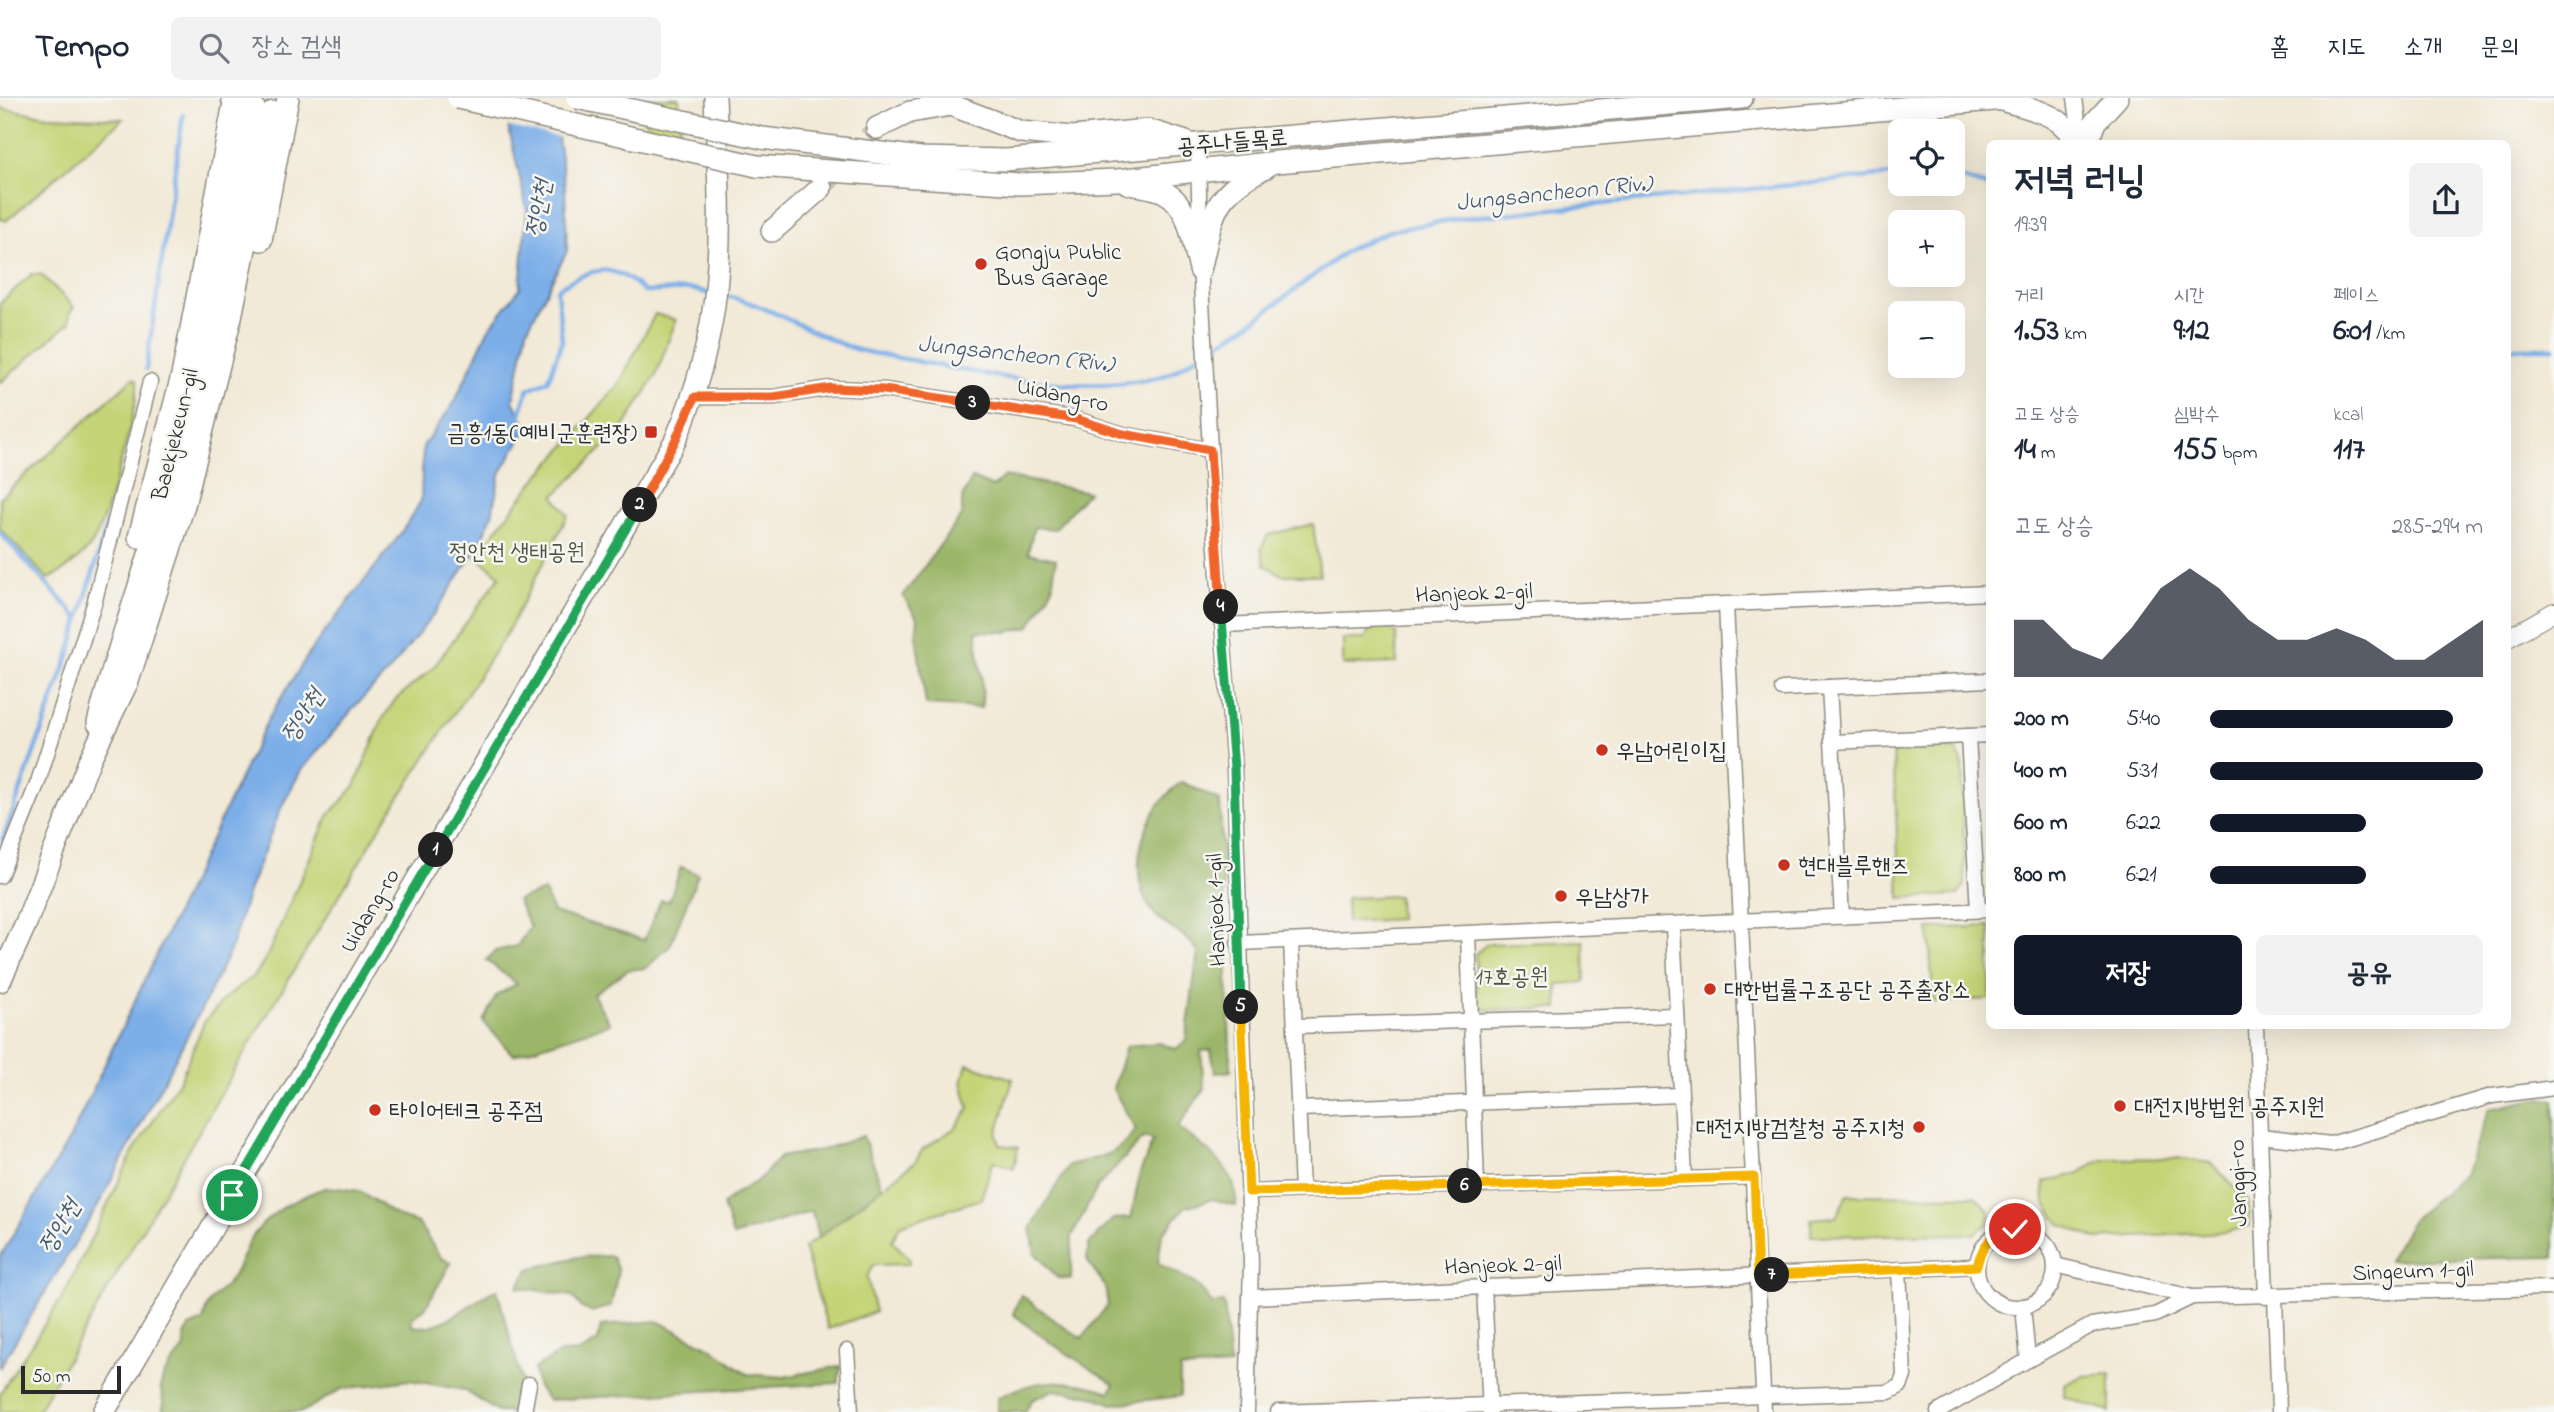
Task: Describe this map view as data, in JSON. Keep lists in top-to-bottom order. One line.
{"streets":{"main road":["공주나들목로","Uidang-ro","Baekjekeun-gil"],"street":["Hanjeok 2-gil","Hanjeok 1-gil","Janggi-ro","Singeum 1-gil"]},"crossings":[["공주나들목로","Hanjeok 1-gil"],["Uidang-ro","Hanjeok 1-gil"],["Hanjeok 2-gil","Hanjeok 1-gil"],["Janggi-ro","Singeum 1-gil"]],"water":["Jungsancheon (Riv.)","정안천"],"parks":["정안천 생태공원","17호공원"],"places":{"other":["Gongju Public Bus Garage","우남어린이집","현대블루핸즈","우남상가","대한법률구조공단 공주출장소","대전지방법원 공주지원","타이어테크 공주점","대전지방검찰청 공주지청"],"transit":["금흥1동(예비군훈련장)"]},"scale_bar":"50 m","page":{"header":"Tempo","search":"장소 검색","nav":["홈","지도","소개","문의"],"map_buttons":["+","−"],"heading":["저녁 러닝","19:39"],"stats":[["거리","1.53 km"],["시간","9:12"],["페이스","6:01 /km"],["고도 상승","14 m"],["심박수","155 bpm"],["kcal","117"]],"pins":["3","2","4","1","5","6","7"],"chart":["고도 상승","285–294 m"],"list":[{"name":"200 m","note":"5:40"},{"name":"400 m","note":"5:31"},{"name":"600 m","note":"6:22"},{"name":"800 m","note":"6:21"}],"buttons":["저장","공유"],"scale":"50 m"}}
